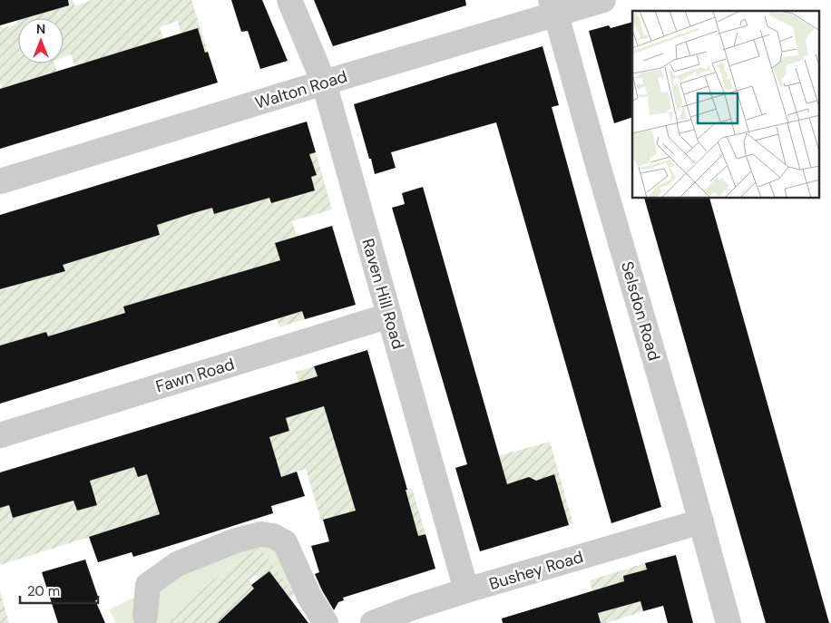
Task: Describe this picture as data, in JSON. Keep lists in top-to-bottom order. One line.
{"streets":{"street":["Walton Road","Raven Hill Road","Selsdon Road","Fawn Road","Bushey Road"]},"crossings":[["Walton Road","Raven Hill Road"],["Walton Road","Selsdon Road"],["Raven Hill Road","Fawn Road"],["Raven Hill Road","Bushey Road"],["Selsdon Road","Bushey Road"]],"scale_bar":"20 m","north":"top"}
